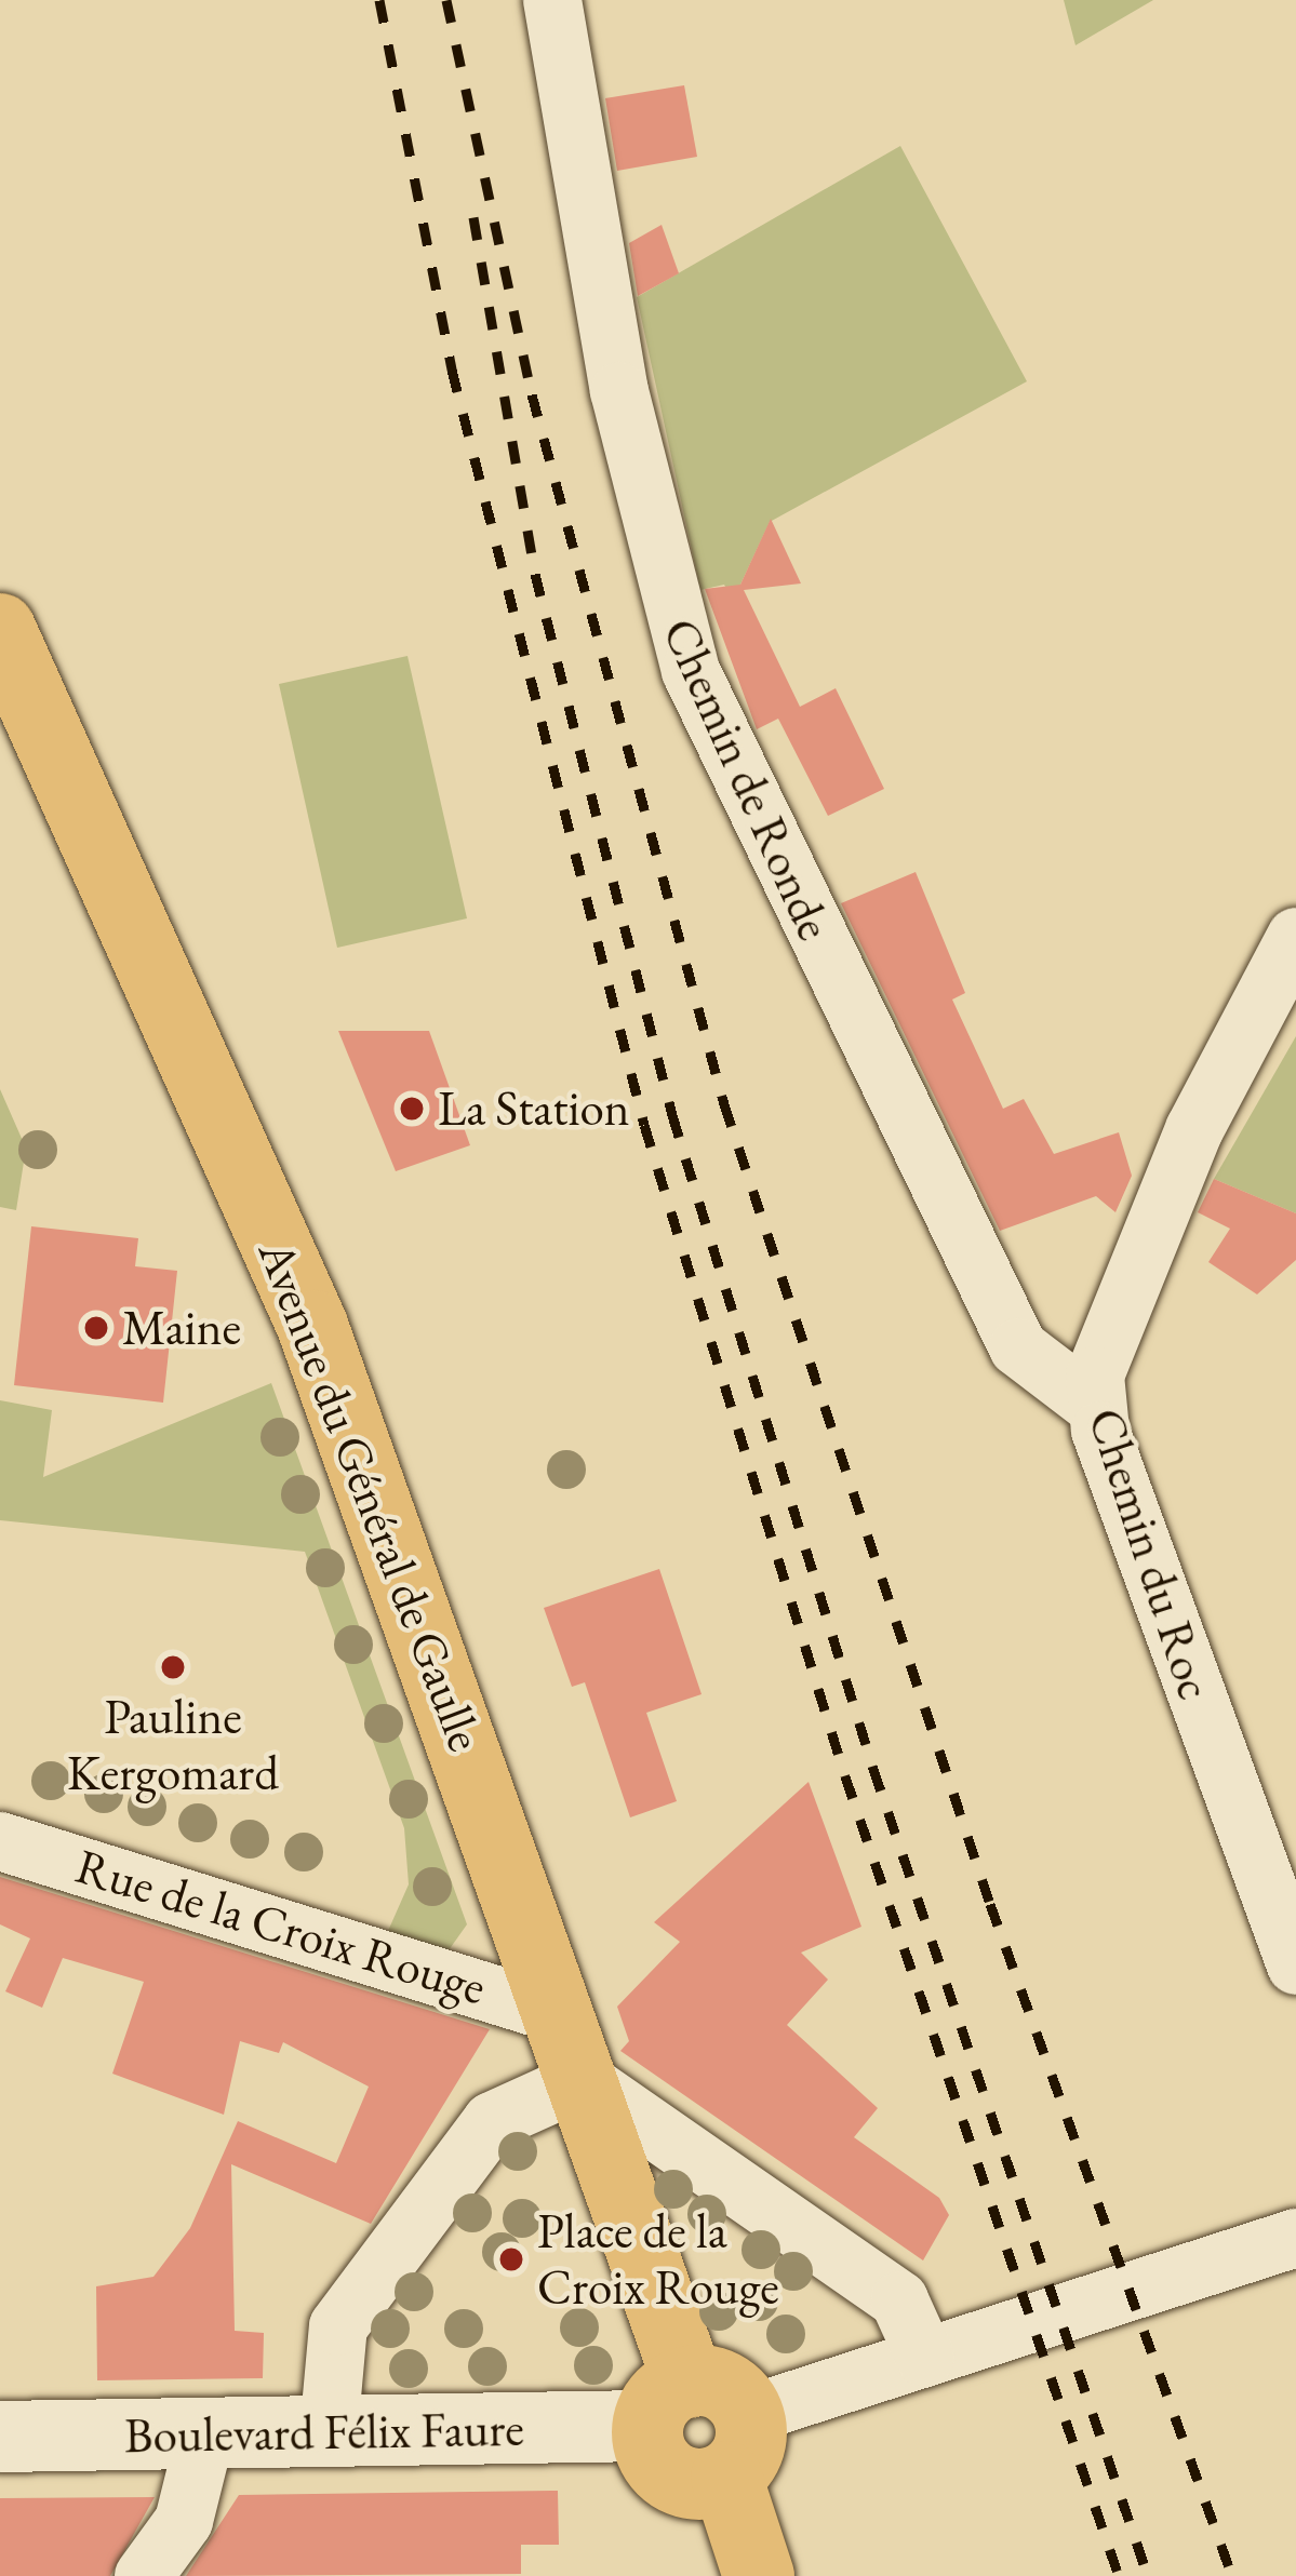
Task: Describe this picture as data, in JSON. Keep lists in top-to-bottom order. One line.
{"streets":{"main road":["Avenue du Général de Gaulle","Boulevard Félix Faure"],"street":["Chemin de Ronde","Chemin du Roc","Rue de la Croix Rouge"]},"crossings":[["Chemin de Ronde","Chemin du Roc"],["Avenue du Général de Gaulle","Rue de la Croix Rouge"],["Avenue du Général de Gaulle","Boulevard Félix Faure"]],"places":["La Station","Maine","Pauline Kergomard","Place de la Croix Rouge"]}
